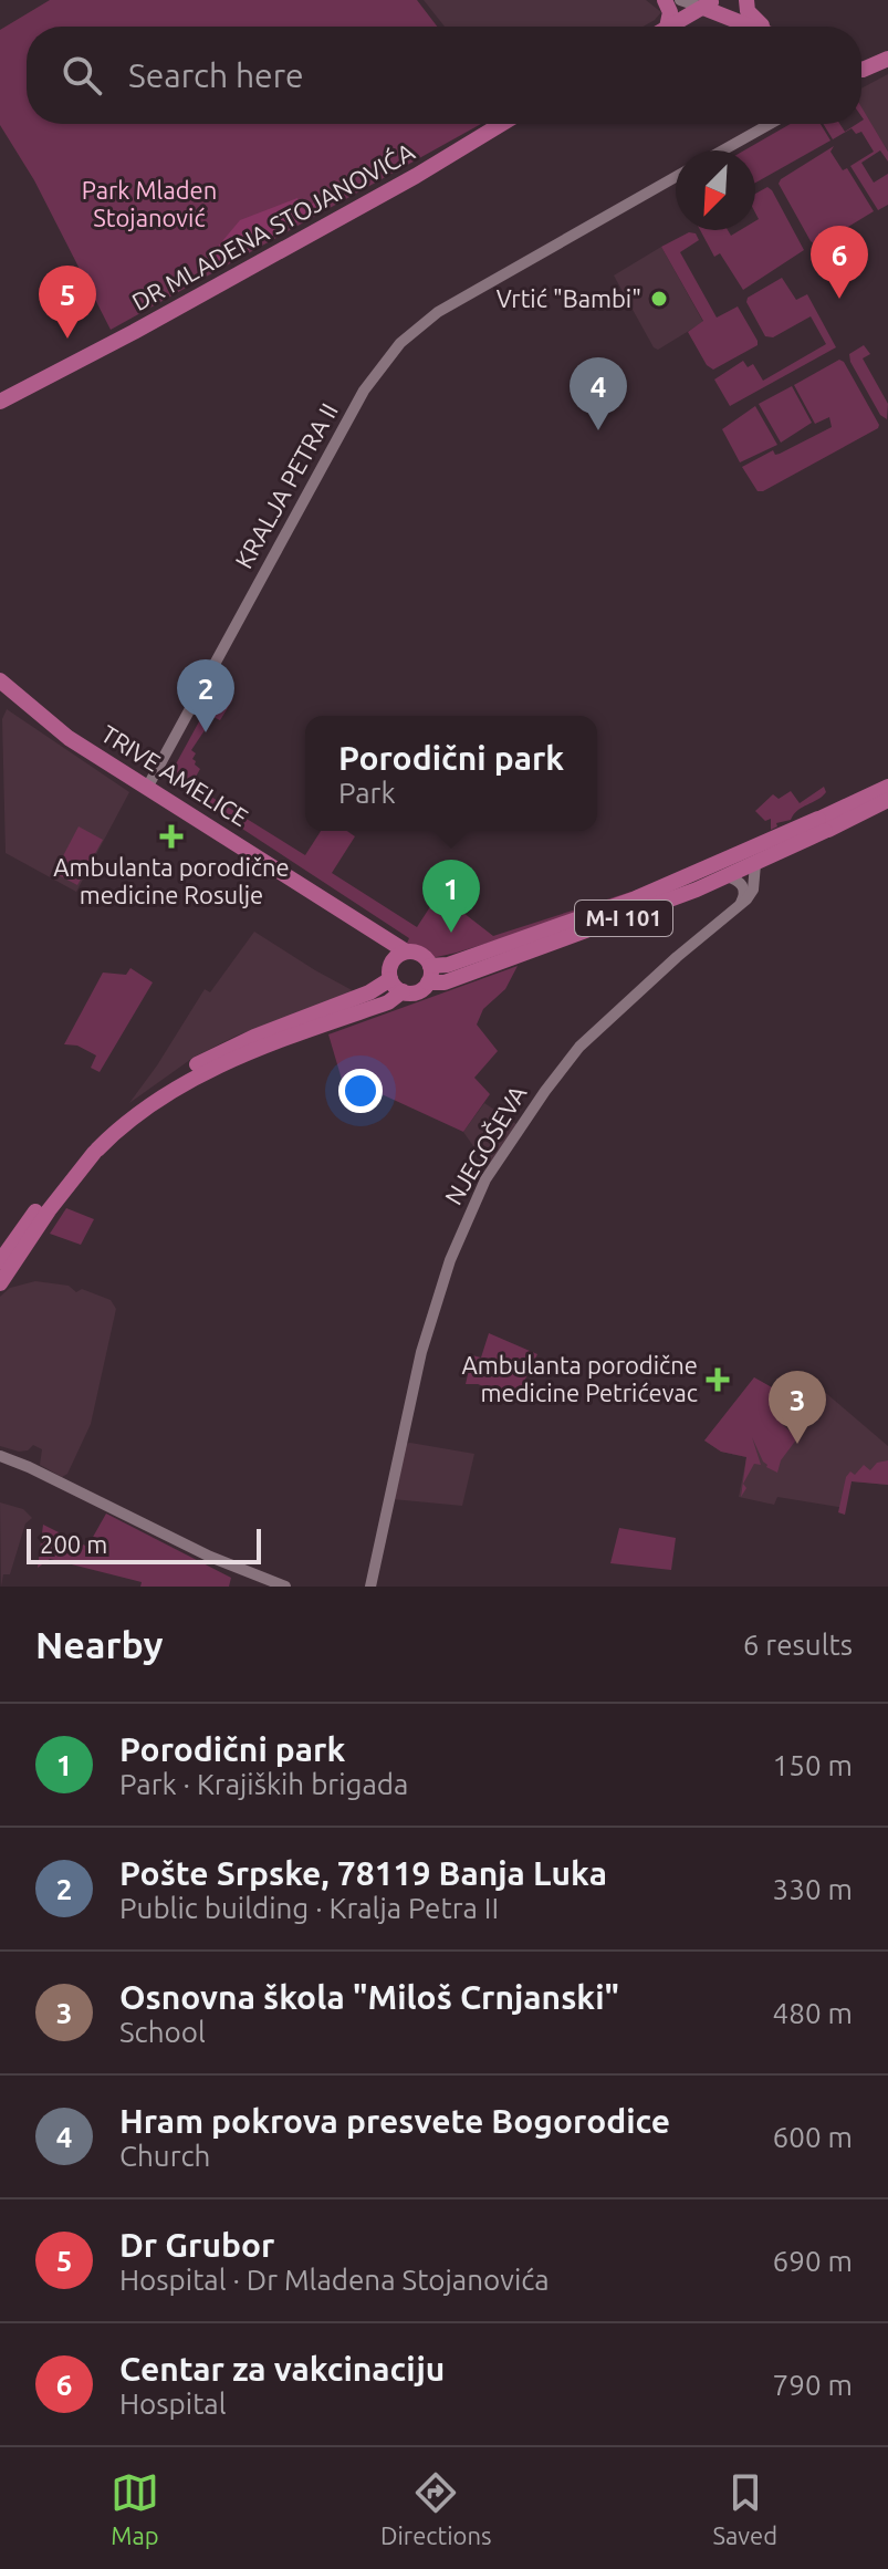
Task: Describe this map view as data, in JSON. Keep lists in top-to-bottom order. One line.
{"streets":{"main road":["DR MLADENA STOJANOVIĆA","TRIVE AMELICE","M-I 101"],"street":["KRALJA PETRA II","NJEGOŠEVA"]},"crossings":[["KRALJA PETRA II","TRIVE AMELICE"],["TRIVE AMELICE","M-I 101"]],"parks":["Park Mladen Stojanović"],"places":{"other":["Vrtić \"Bambi\""],"health":["Ambulanta porodične medicine Rosulje","Ambulanta porodične medicine Petrićevac"]},"scale_bar":"200 m","north":"bottom left","page":{"search":"Search here","pins":["6","5","4","2","1","3"],"popup":["Porodični park","Park"],"scale":"200 m","heading":["Nearby","6 results"],"list":[{"mark":"1","name":"Porodični park","note":"Park · Krajiških brigada","value":"150 m"},{"mark":"2","name":"Pošte Srpske, 78119 Banja Luka","note":"Public building · Kralja Petra II","value":"330 m"},{"mark":"3","name":"Osnovna škola \"Miloš Crnjanski\"","note":"School","value":"480 m"},{"mark":"4","name":"Hram pokrova presvete Bogorodice","note":"Church","value":"600 m"},{"mark":"5","name":"Dr Grubor","note":"Hospital · Dr Mladena Stojanovića","value":"690 m"},{"mark":"6","name":"Centar za vakcinaciju","note":"Hospital","value":"790 m"}],"nav":["Map","Directions","Saved"]}}
